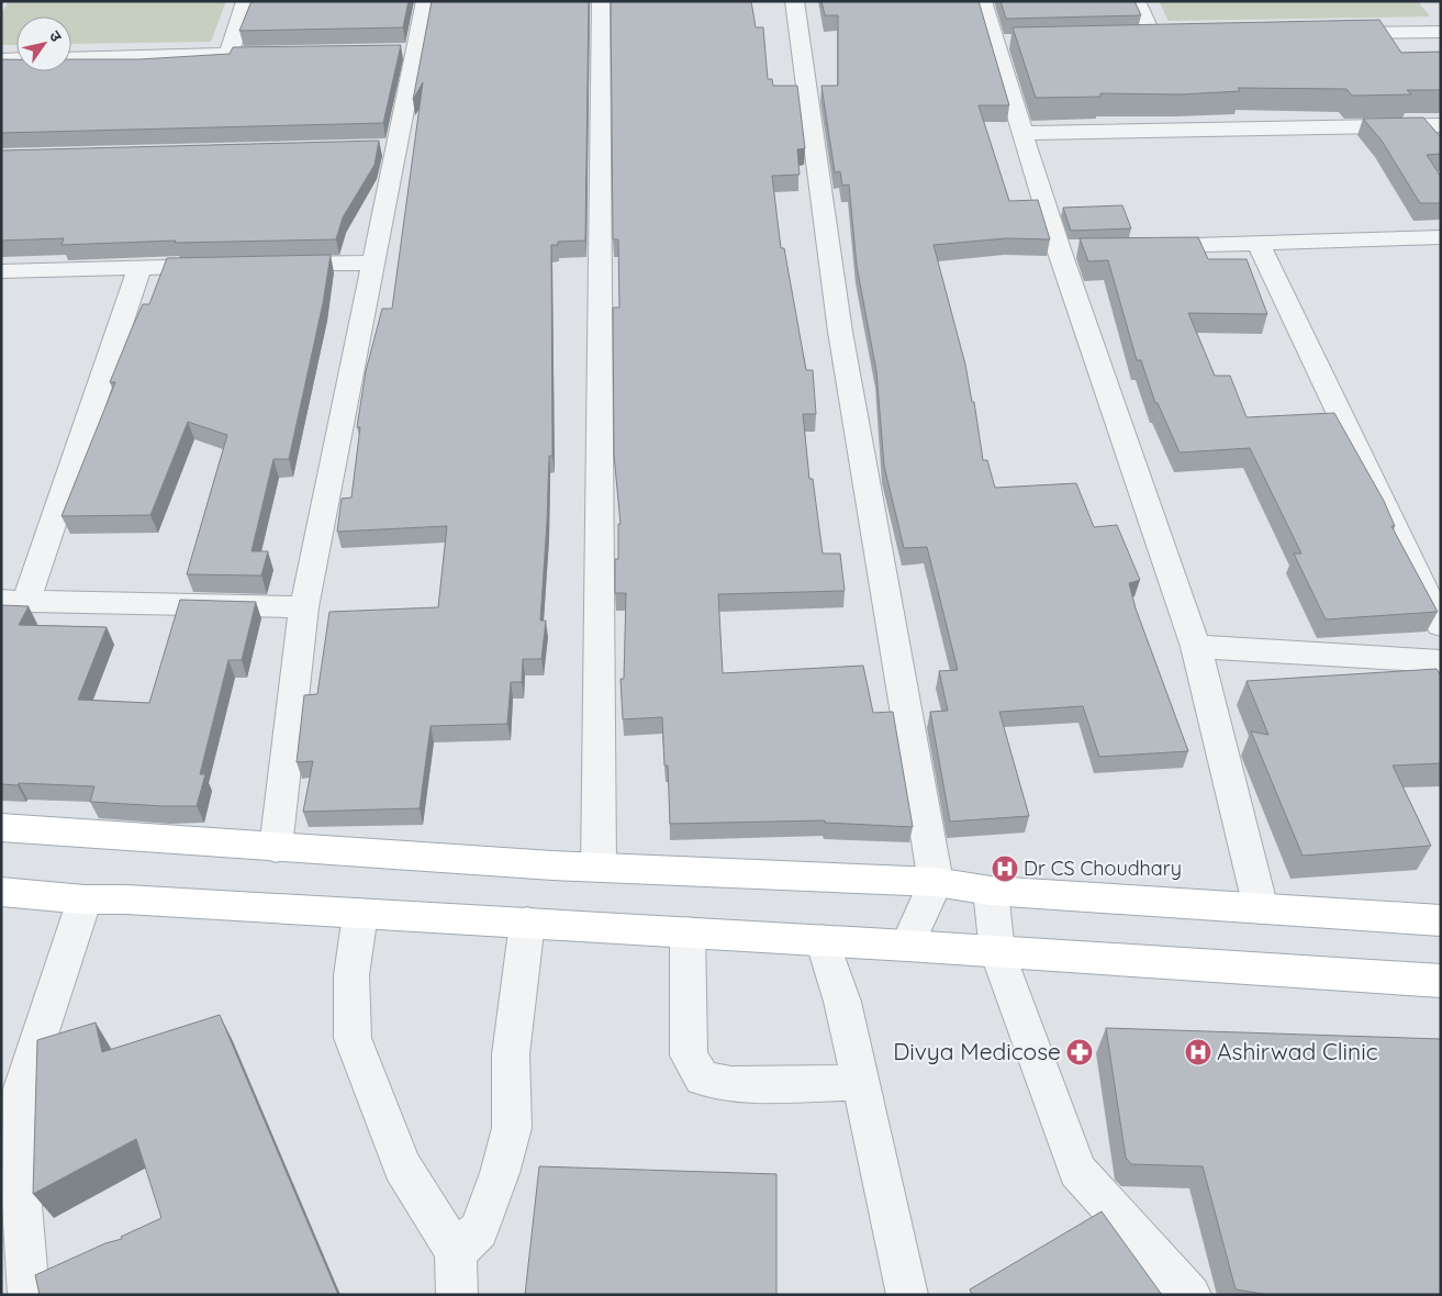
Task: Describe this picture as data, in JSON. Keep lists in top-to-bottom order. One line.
{"places":{"hospital":["Dr CS Choudhary","Ashirwad Clinic"],"pharmacy":["Divya Medicose"]},"north":"top right"}
